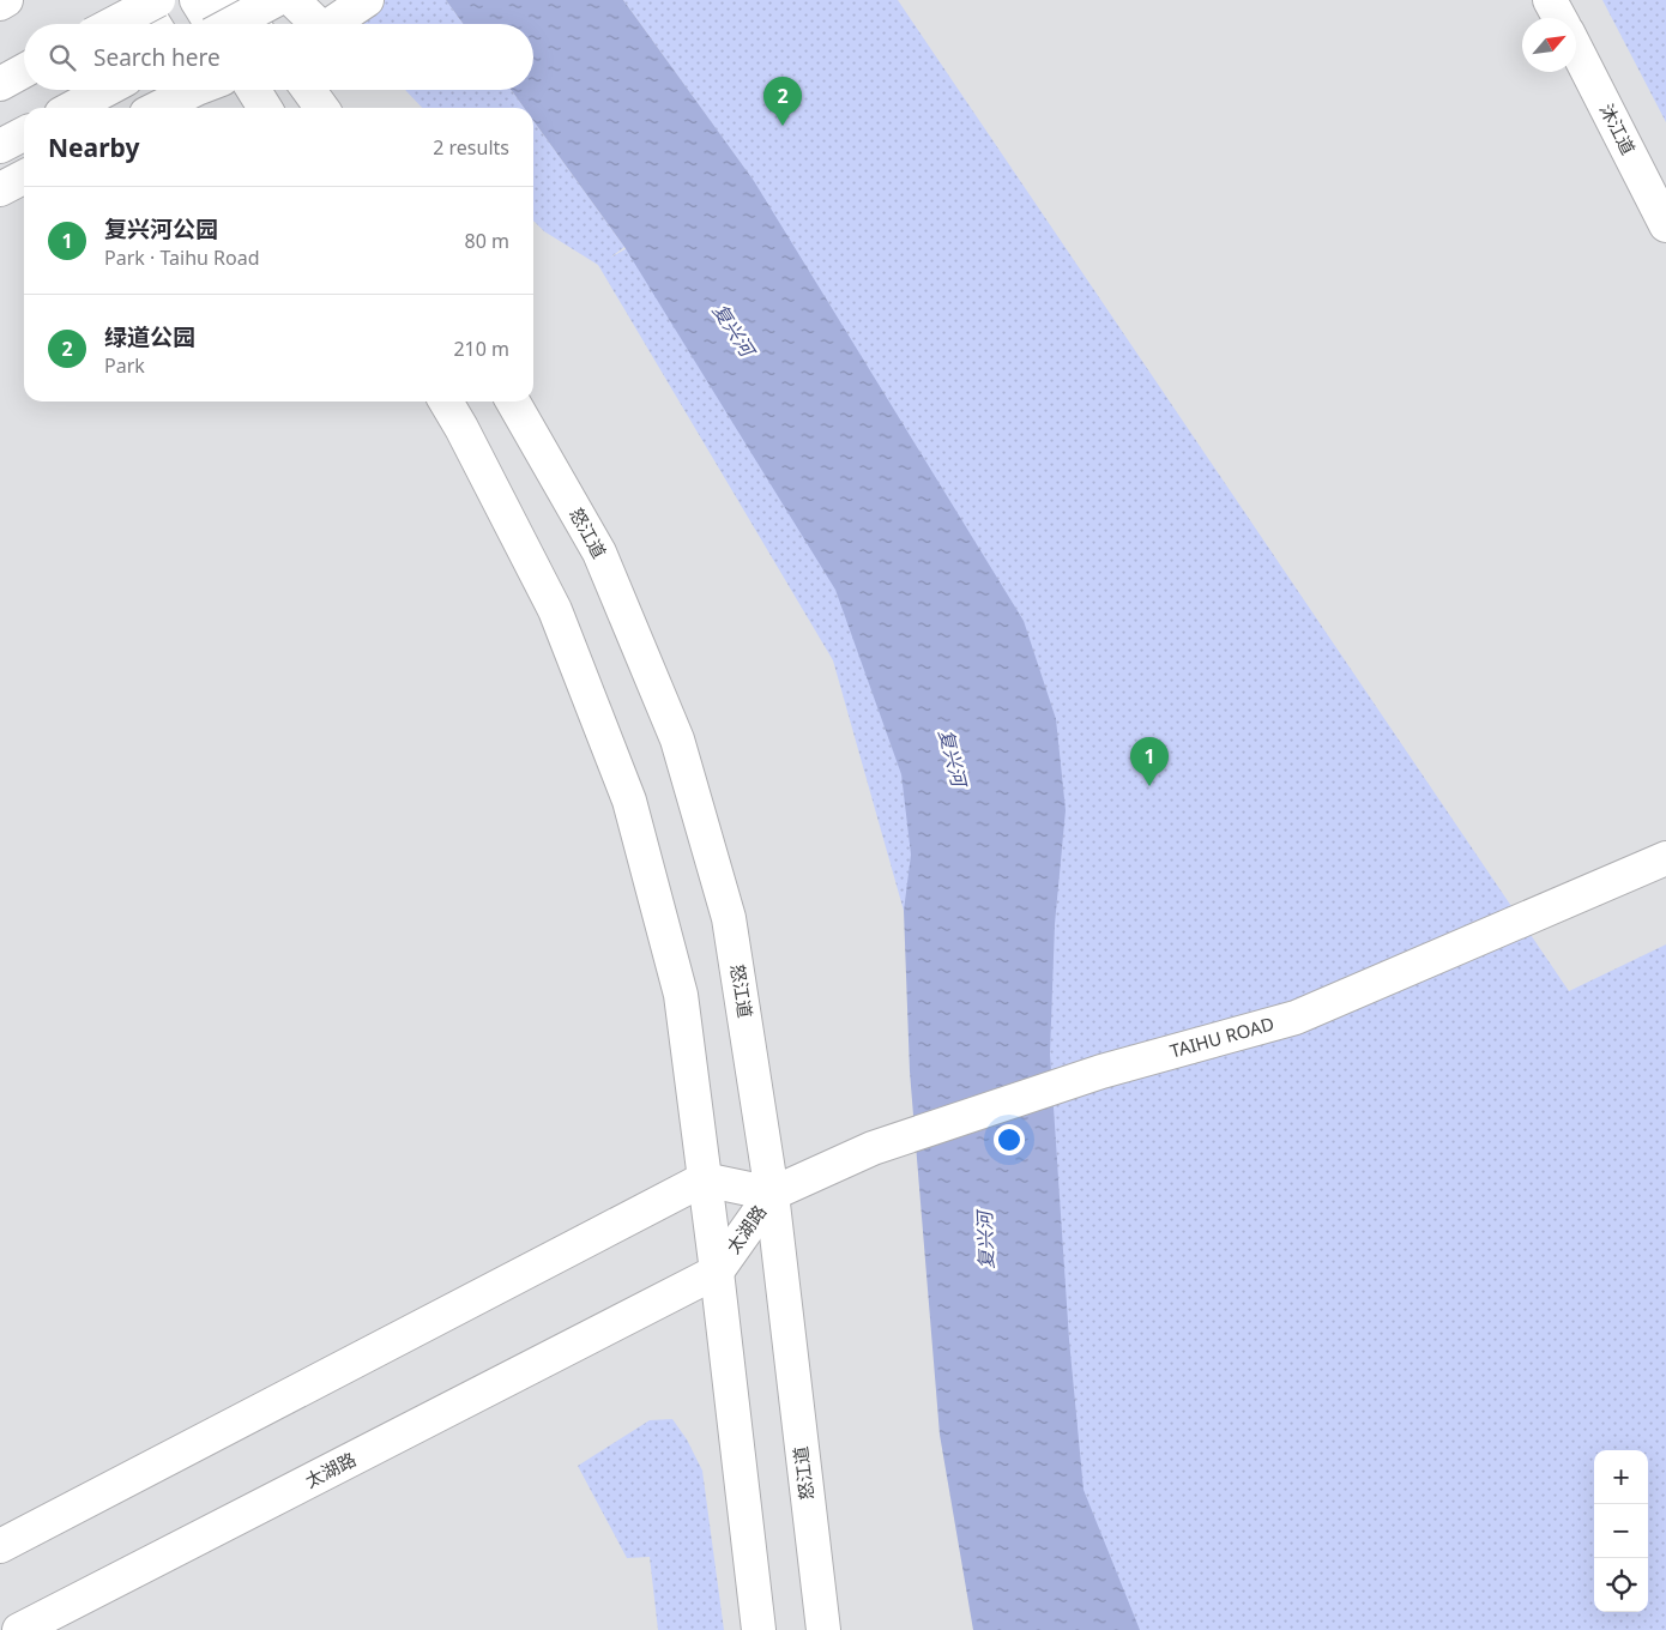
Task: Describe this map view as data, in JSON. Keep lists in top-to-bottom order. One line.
{"streets":{"main road":["沐江道","怒江道","TAIHU ROAD","太湖路"]},"crossings":[["怒江道","TAIHU ROAD"],["怒江道","太湖路"],["TAIHU ROAD","太湖路"]],"water":["复兴河"],"north":"top right","page":{"search":"Search here","pins":["2","1"],"heading":["Nearby","2 results"],"list":[{"mark":"1","name":"复兴河公园","note":"Park · Taihu Road","value":"80 m"},{"mark":"2","name":"绿道公园","note":"Park","value":"210 m"}],"map_buttons":["+","−"]}}
